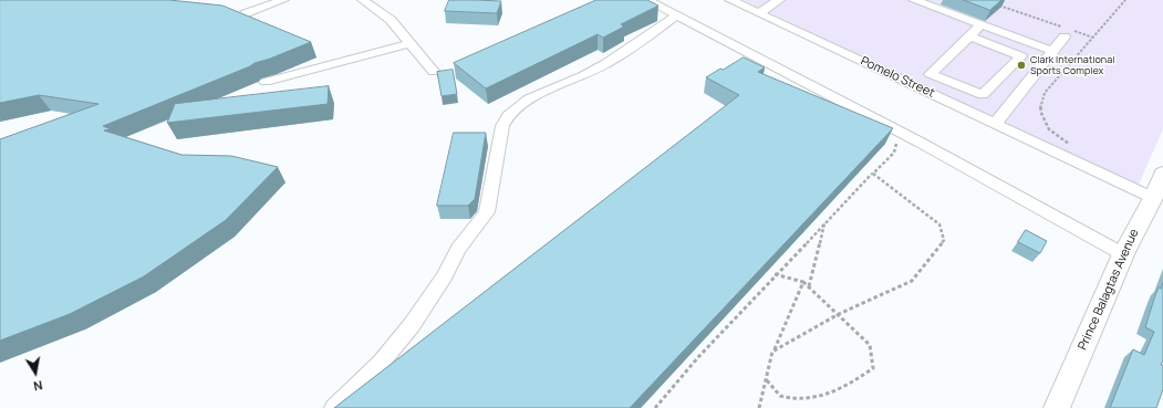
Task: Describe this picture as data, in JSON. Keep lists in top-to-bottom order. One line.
{"streets":{"main road":["Prince Balagtas Avenue"],"street":["Pomelo Street"]},"crossings":[["Pomelo Street","Prince Balagtas Avenue"]],"places":["Clark International Sports Complex"],"north":"bottom"}
